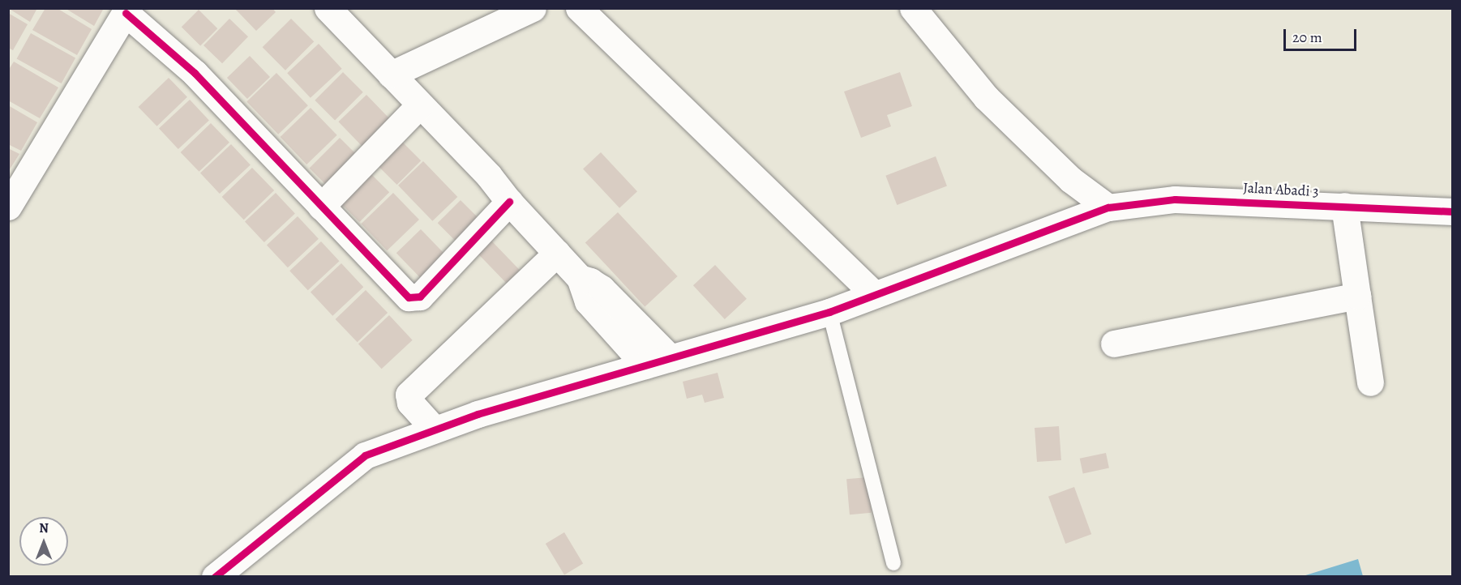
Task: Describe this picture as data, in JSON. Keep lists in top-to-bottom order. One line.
{"streets":{"street":["Jalan Abadi 3"]},"scale_bar":"20 m","north":"top"}
